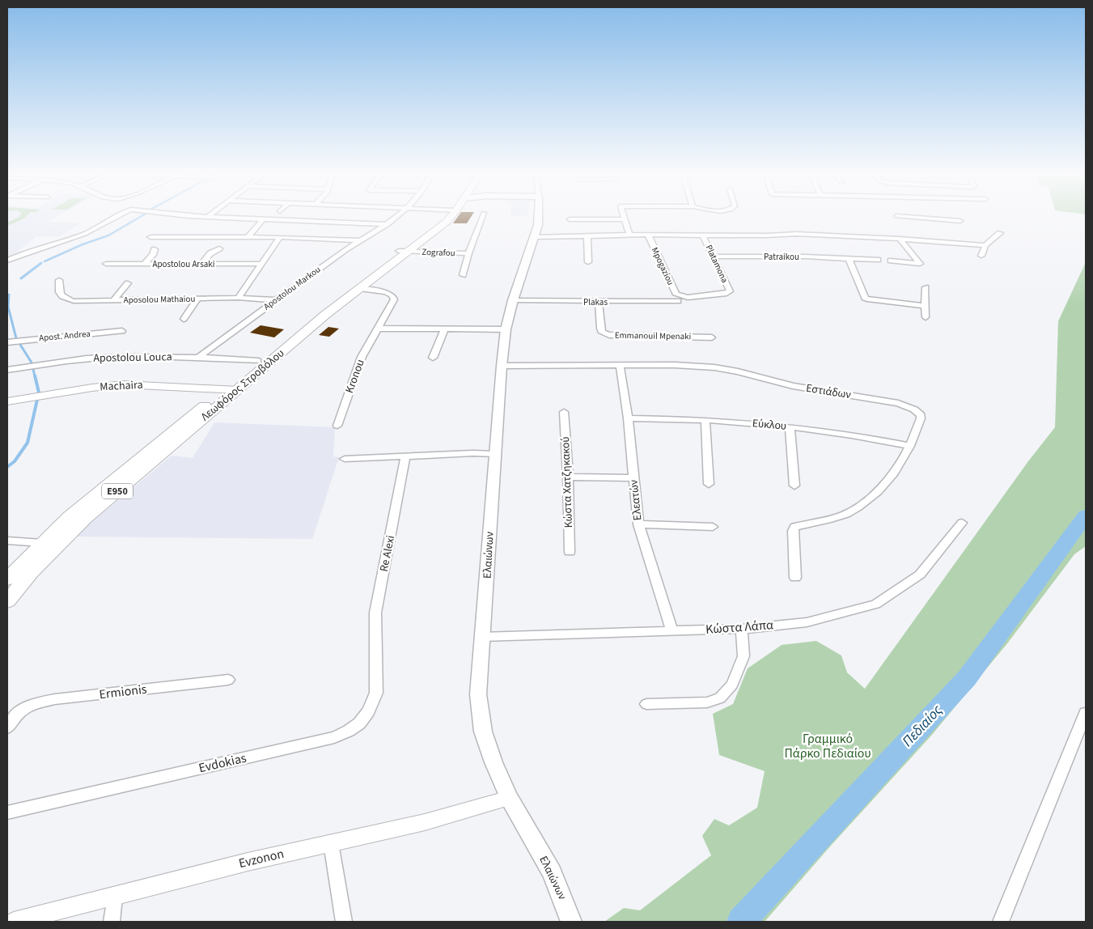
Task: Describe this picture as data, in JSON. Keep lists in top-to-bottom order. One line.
{"streets":{"main road":["Λεωφόρος Στροβόλου","E950","Ελαιώνων"],"street":["Zografou","Patraikou","Apostolou Arsaki","Platamona","Mpogaziou","Apostolou Markou","Aposolou Mathaiou","Plakas","Apost. Andrea","Emmanouil Mpenaki","Apostolou Louca","Kronou","Machaira","Εστιάδων","Εύκλου","Κώστα Χατζηκακού","Ελεατών","Re Alexi","Κώστα Λάπα","Ermionis","Evdokias","Evzonon"]},"crossings":[["Zografou","Λεωφόρος Στροβόλου"],["Patraikou","Platamona"],["Platamona","Plakas"],["Mpogaziou","Plakas"],["Apostolou Markou","Aposolou Mathaiou"],["Apostolou Markou","Apostolou Louca"],["Plakas","Emmanouil Mpenaki"],["Plakas","Ελαιώνων"],["Apostolou Louca","Λεωφόρος Στροβόλου"],["Kronou","Λεωφόρος Στροβόλου"],["Λεωφόρος Στροβόλου","Machaira"],["Εστιάδων","Εύκλου"],["Εστιάδων","Ελεατών"],["Εστιάδων","Ελαιώνων"],["Εύκλου","Ελεατών"],["Ελεατών","Κώστα Λάπα"],["Re Alexi","Evdokias"],["Ελαιώνων","Κώστα Λάπα"],["Ελαιώνων","Evzonon"]],"water":["Πεδιαίος"],"parks":["Γραμμικό Πάρκο Πεδιαίου"]}
